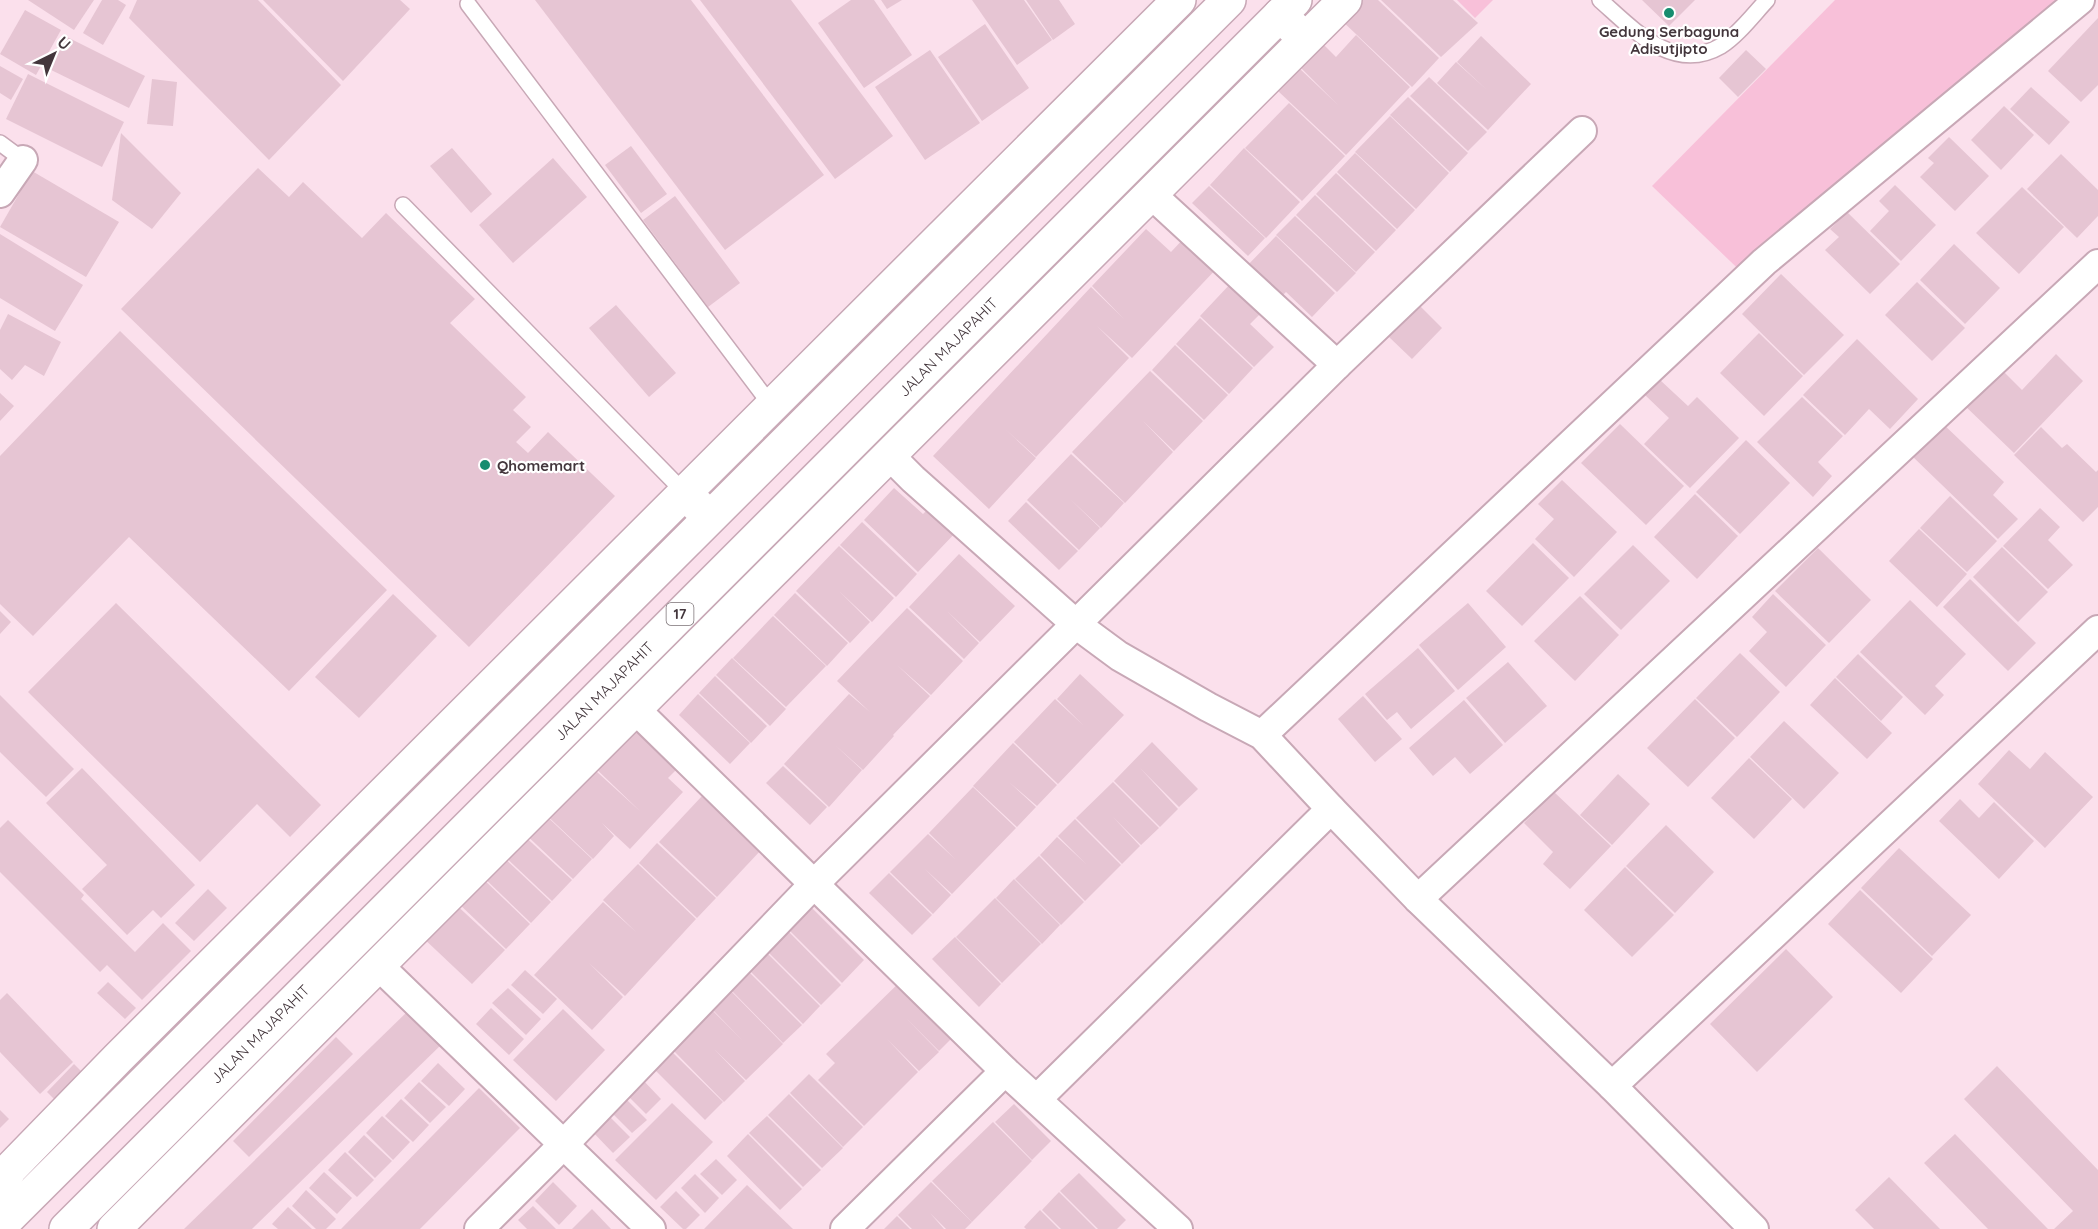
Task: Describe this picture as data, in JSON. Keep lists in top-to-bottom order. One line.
{"streets":{"main road":["JALAN MAJAPAHIT","17"]},"places":["Gedung Serbaguna Adisutjipto","Qhomemart"],"north":"top right"}
